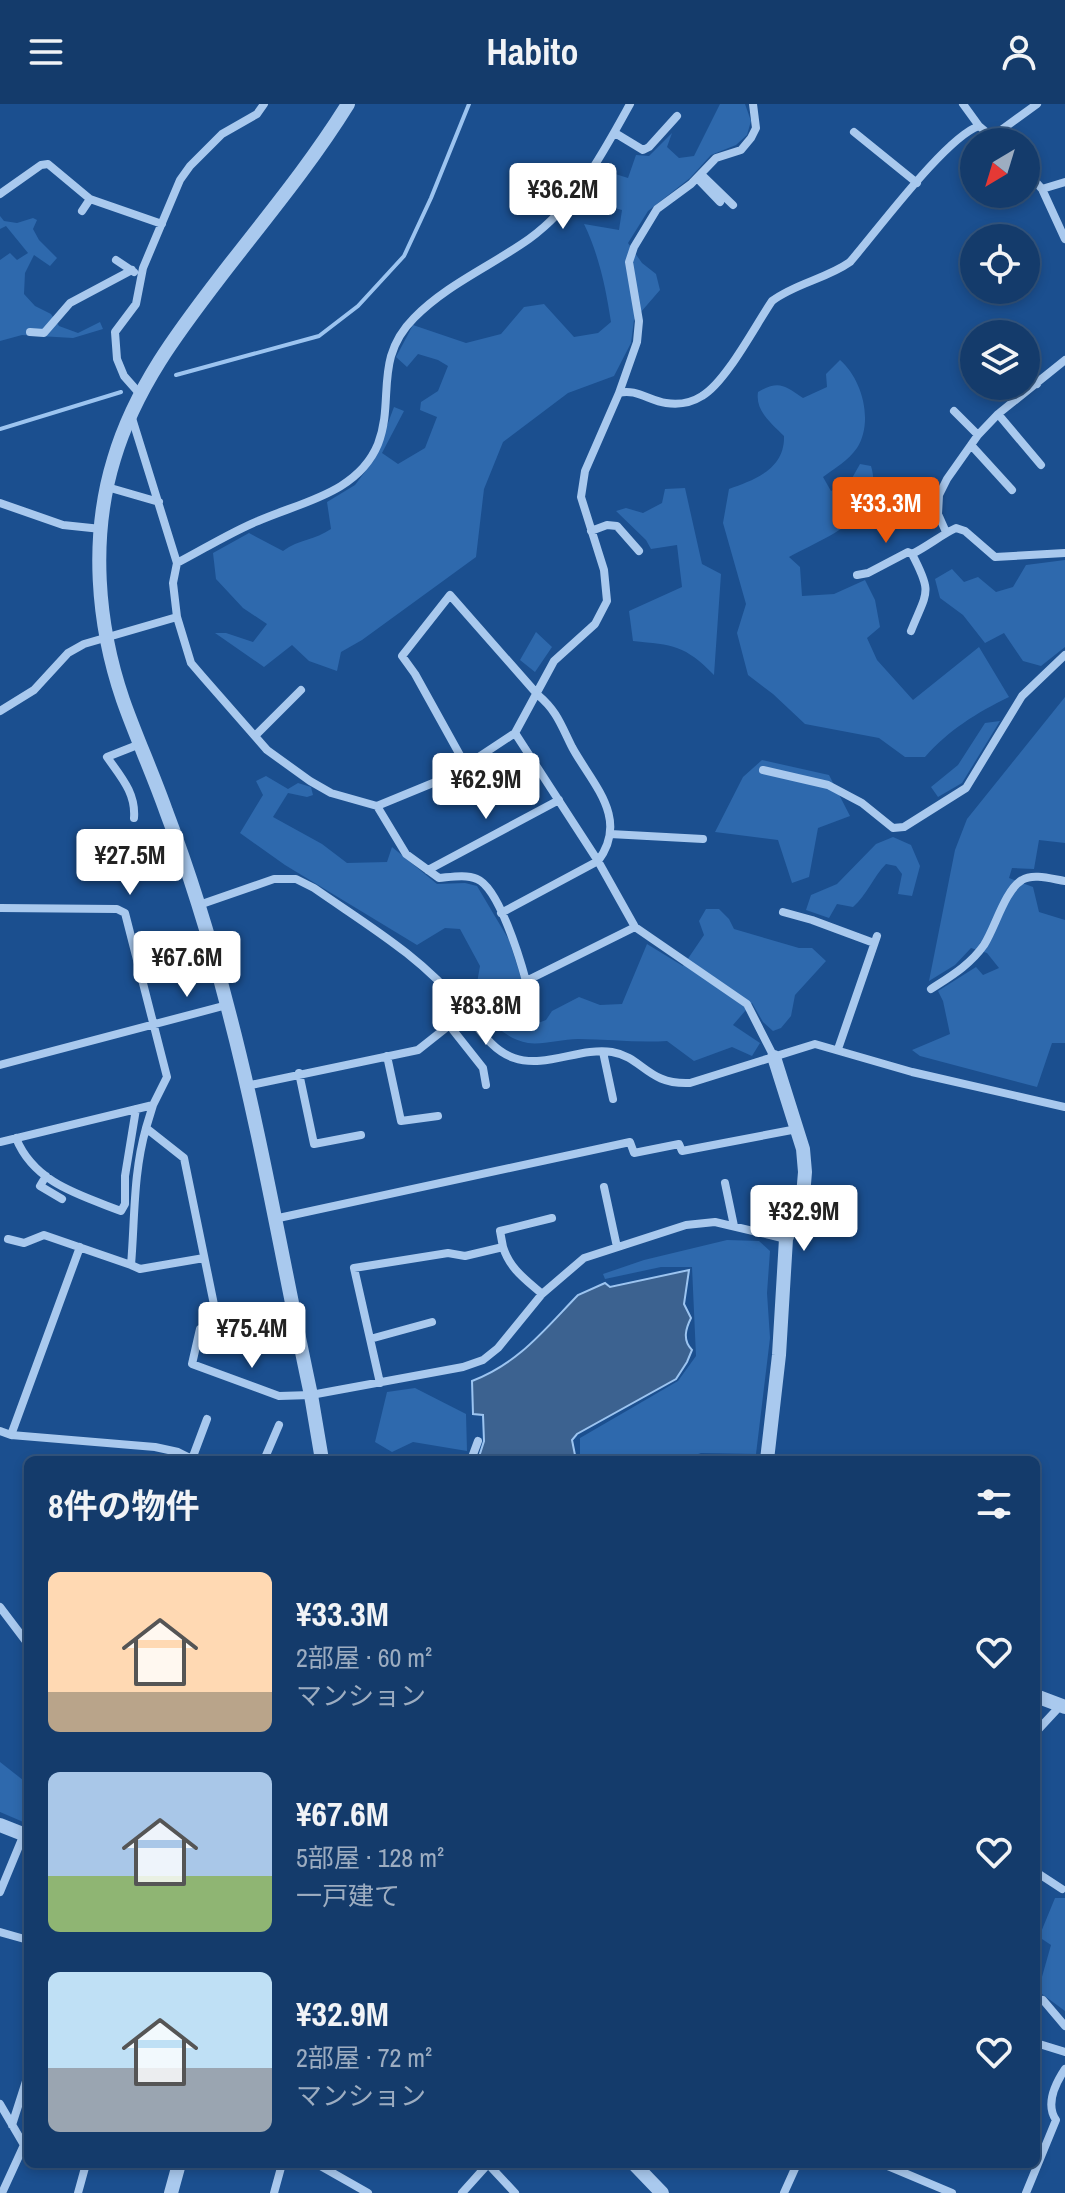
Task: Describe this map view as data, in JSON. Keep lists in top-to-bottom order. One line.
{"north":"bottom left","page":{"header":"Habito","price":["¥36.2M","¥33.3M","¥62.9M","¥27.5M","¥67.6M","¥83.8M","¥32.9M","¥75.4M"],"heading":"8件の物件","list":[{"name":"¥33.3M","note":"2部屋 · 60 m² · マンション"},{"name":"¥67.6M","note":"5部屋 · 128 m² · 一戸建て"},{"name":"¥32.9M","note":"2部屋 · 72 m² · マンション"}]}}
